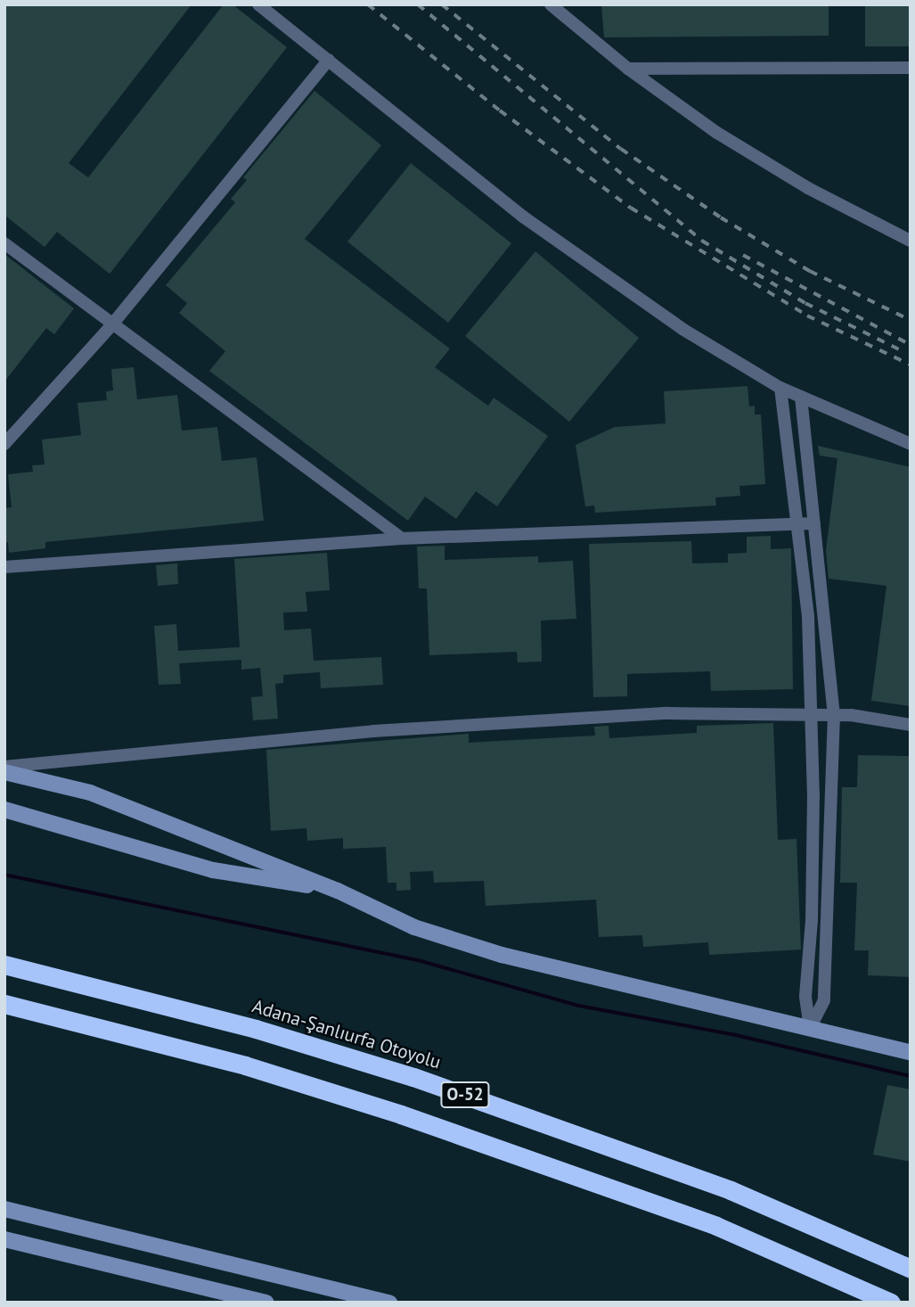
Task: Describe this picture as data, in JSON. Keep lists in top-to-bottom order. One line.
{"streets":{"highway":["Adana-Şanlıurfa Otoyolu","O-52"]}}
